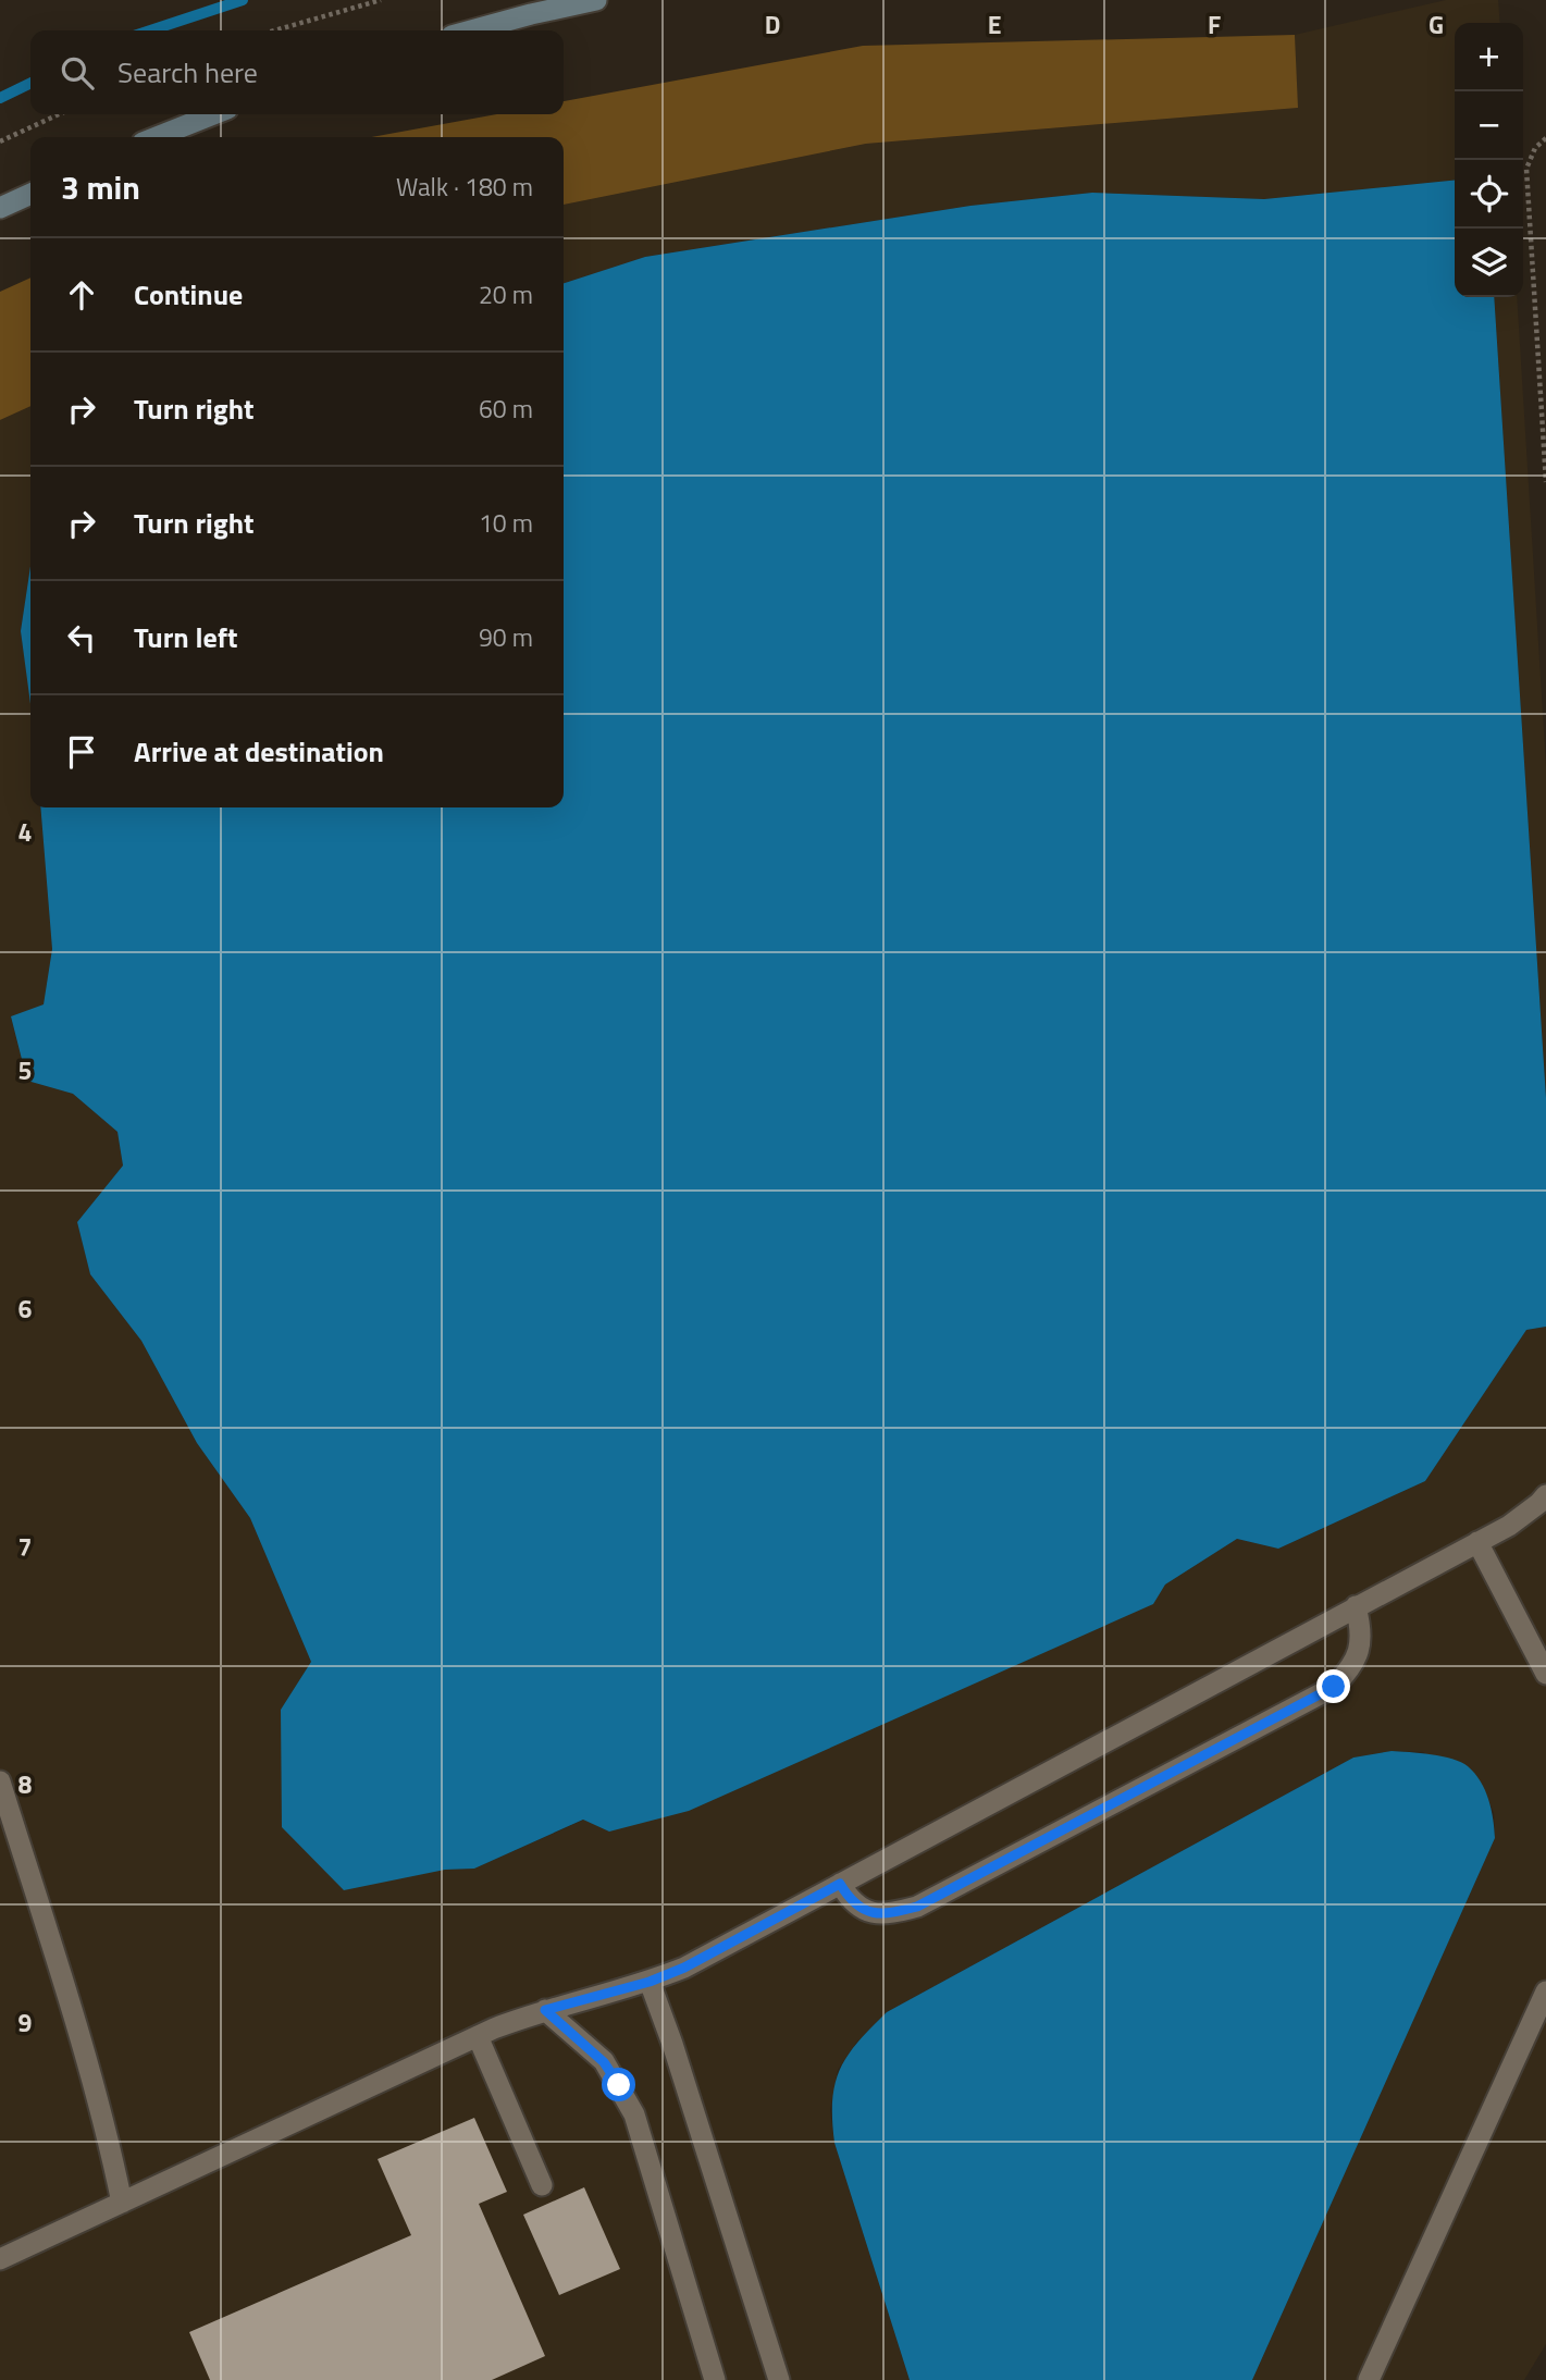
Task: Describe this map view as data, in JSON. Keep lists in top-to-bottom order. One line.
{"page":{"map_buttons":["+","−"],"search":"Search here","heading":["3 min","Walk · 180 m"],"list":[["Continue","20 m"],["Turn right","60 m"],["Turn right","10 m"],["Turn left","90 m"],"Arrive at destination"]},"grid":{"columns":["D","E","F","G"],"rows":["4","5","6","7","8","9"]}}
